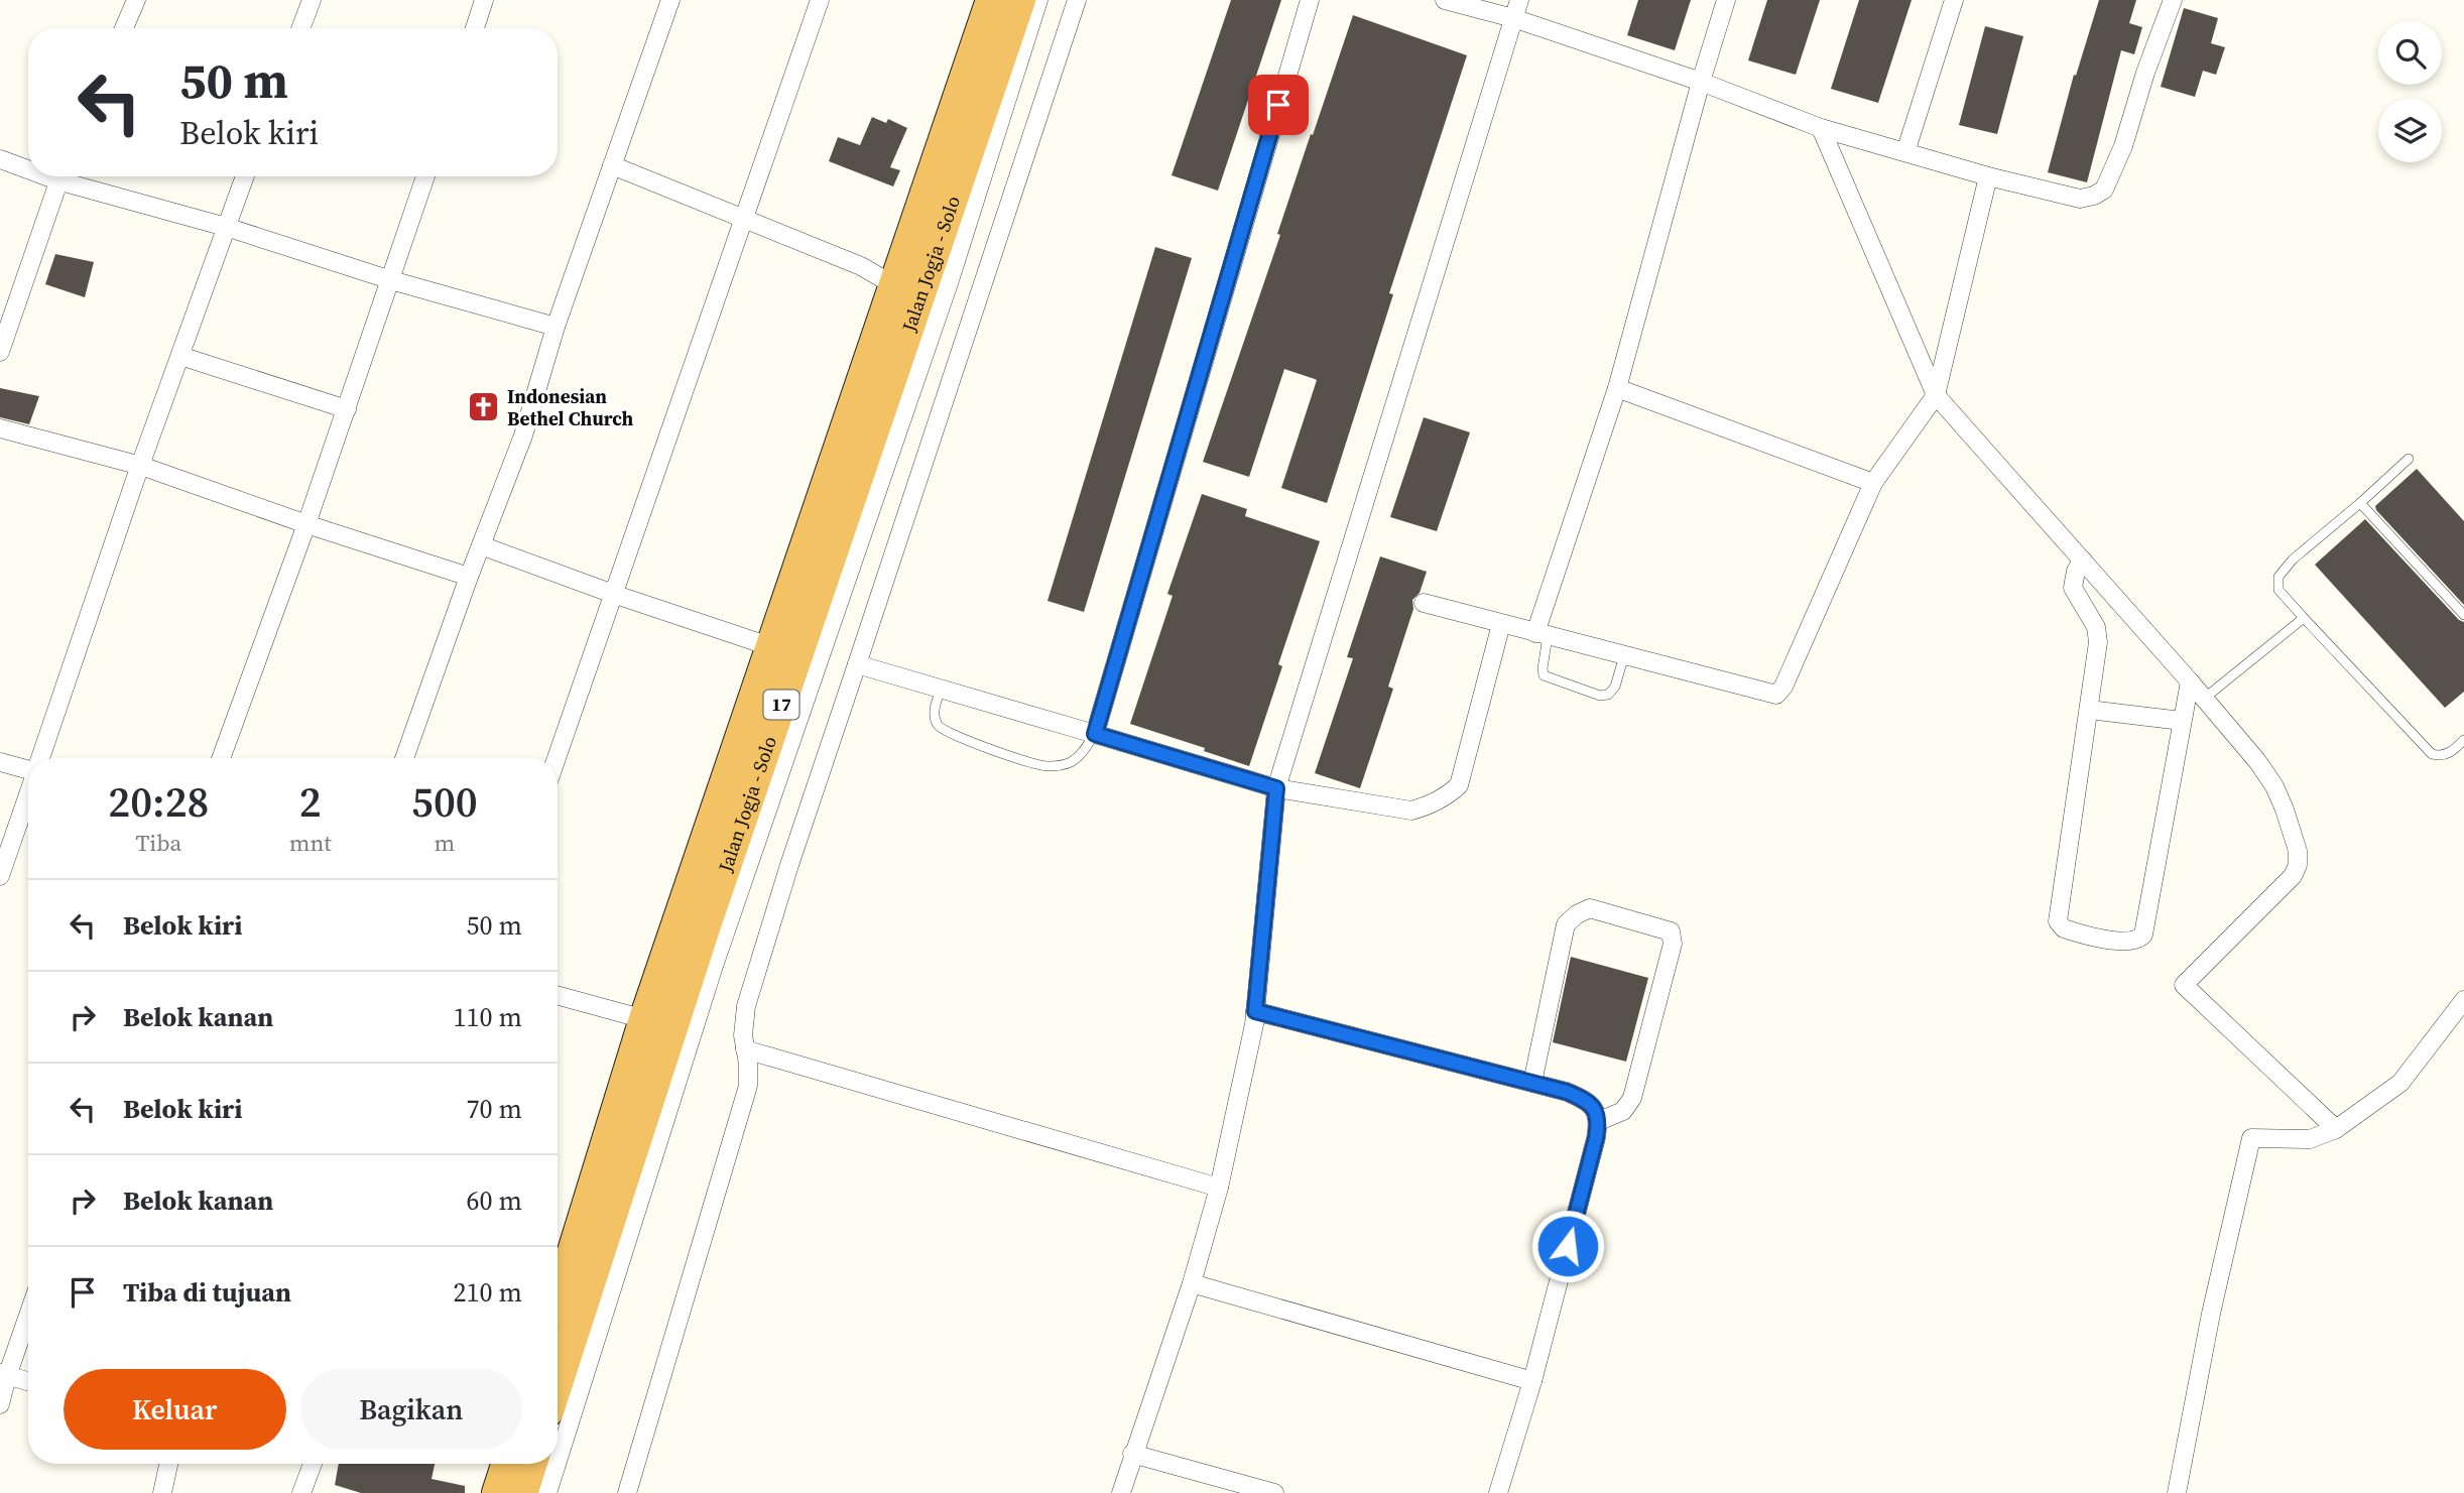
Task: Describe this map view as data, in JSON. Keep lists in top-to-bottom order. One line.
{"streets":{"highway":["Jalan Jogja - Solo","17"]},"places":{"church":["Indonesian Bethel Church"]},"page":{"turn":["50 m","Belok kiri"],"eta":["20:28","Tiba","2","mnt","500","m"],"list":[{"name":"Belok kiri","value":"50 m"},{"name":"Belok kanan","value":"110 m"},{"name":"Belok kiri","value":"70 m"},{"name":"Belok kanan","value":"60 m"},{"name":"Tiba di tujuan","value":"210 m"}],"buttons":["Keluar","Bagikan"]}}
